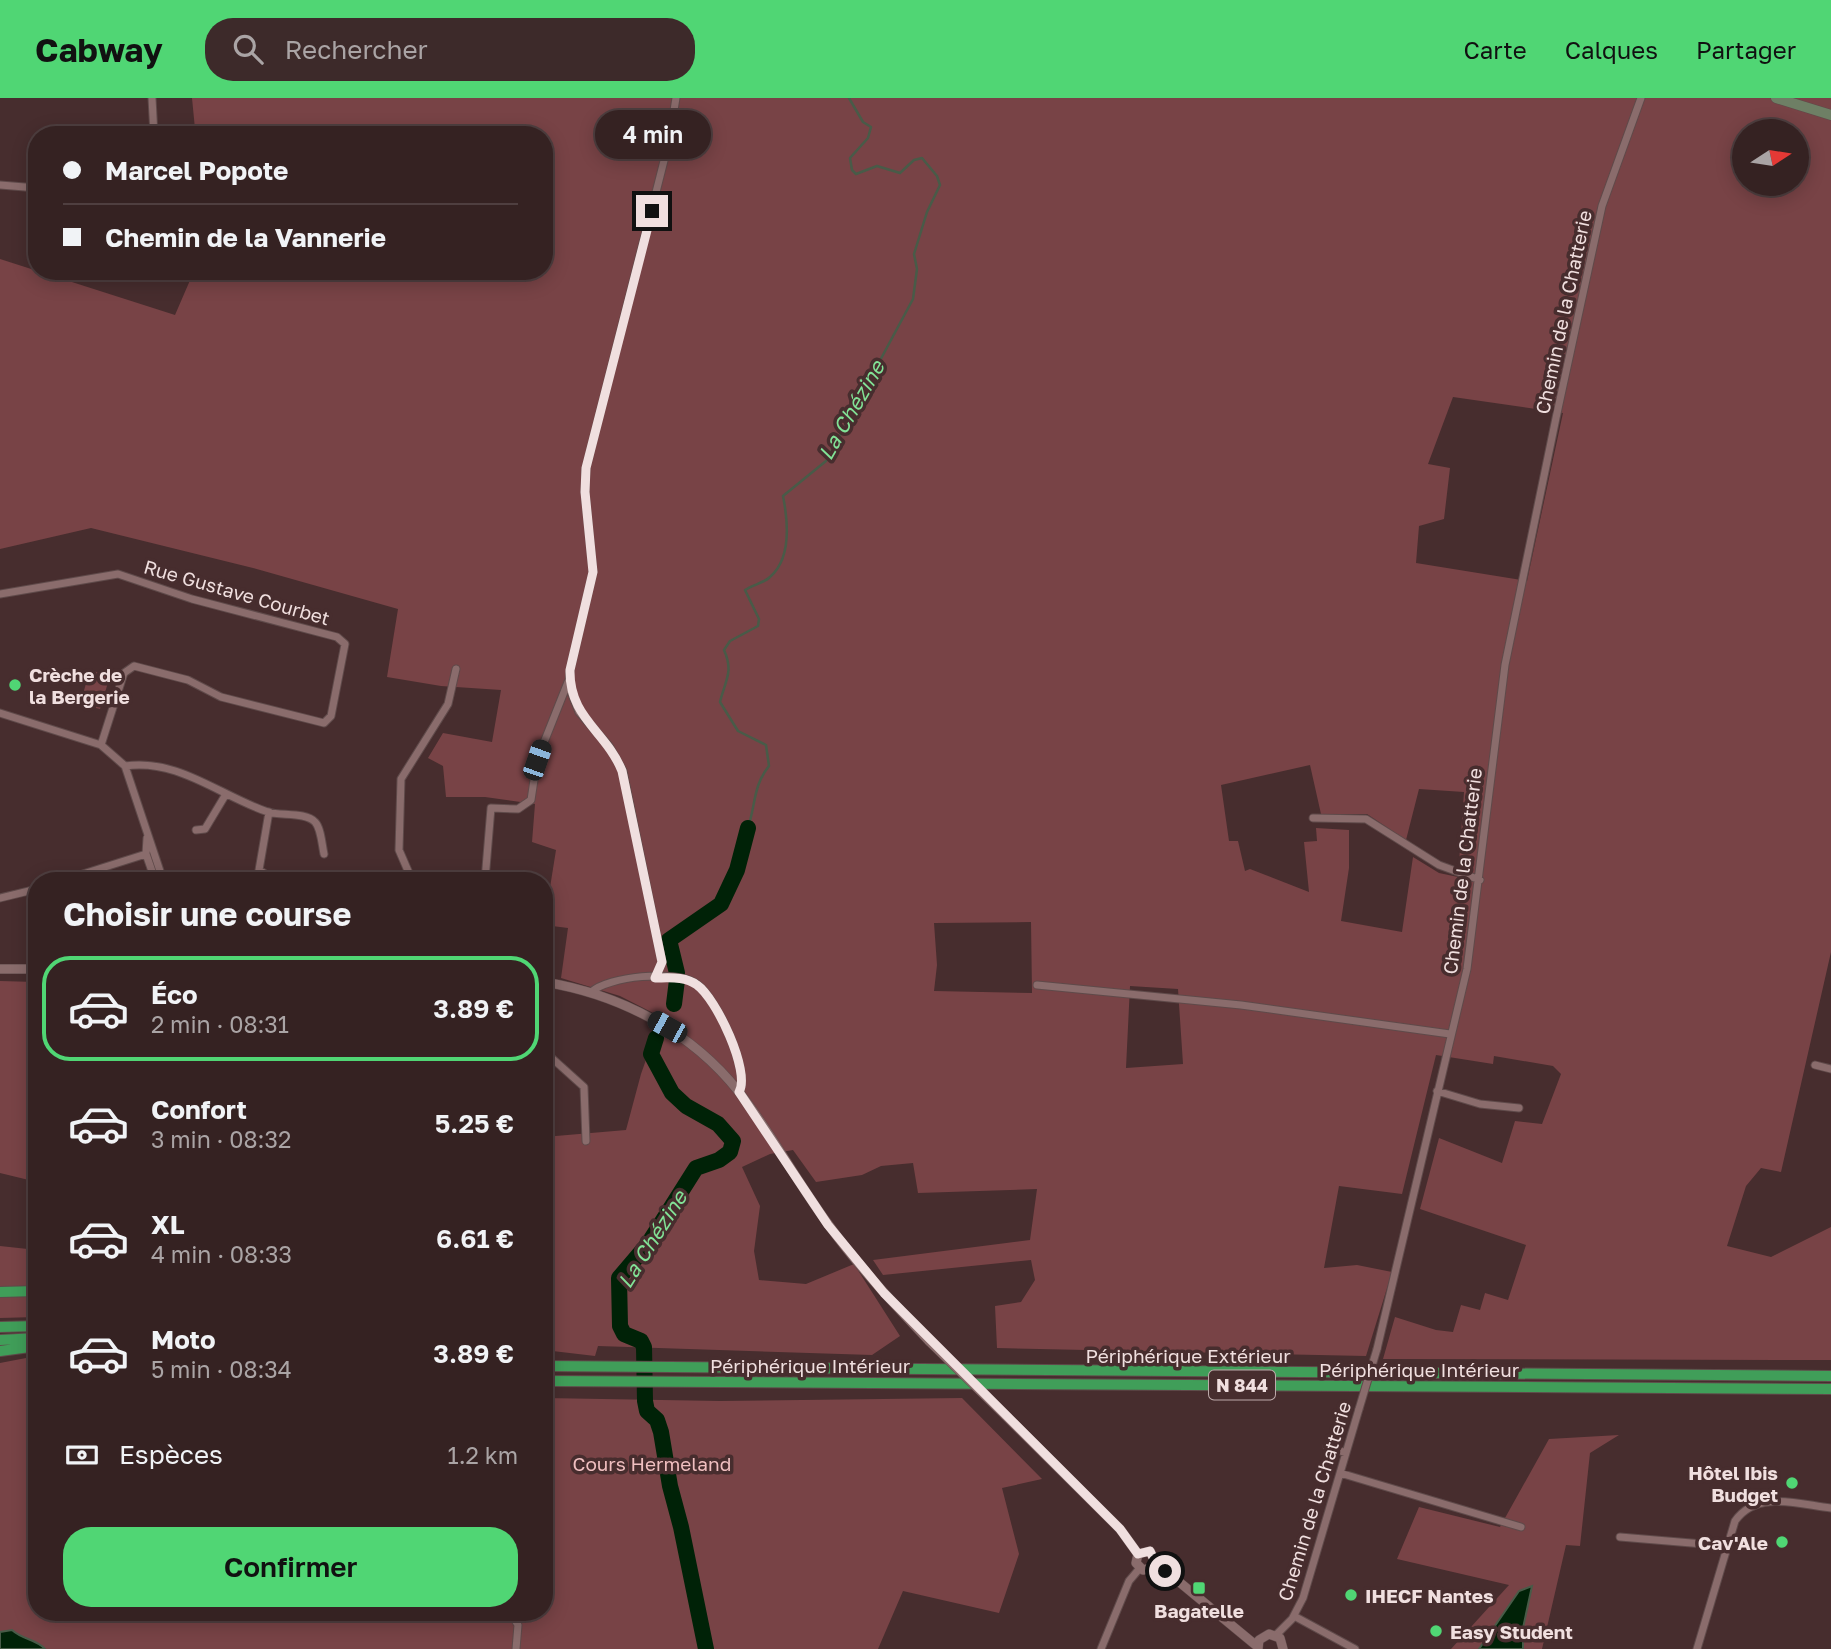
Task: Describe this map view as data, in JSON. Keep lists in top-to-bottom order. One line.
{"streets":{"highway":["Périphérique Extérieur","Périphérique Intérieur","N 844"],"street":["Chemin de la Chatterie","Rue Gustave Courbet"]},"water":["La Chézine"],"parks":["Cours Hermeland"],"places":{"other":["Crèche de la Bergerie","Hôtel Ibis Budget","Cav'Ale","IHECF Nantes","Easy Student"],"transit":["Bagatelle"]},"north":"right","page":{"header":"Cabway","search":"Rechercher","nav":["Carte","Calques","Partager"],"bubble":"4 min","banner":["Marcel Popote","Chemin de la Vannerie"],"heading":"Choisir une course","list":[{"name":"Éco","note":"2 min · 08:31","value":"3.89 €"},{"name":"Confort","note":"3 min · 08:32","value":"5.25 €"},{"name":"XL","note":"4 min · 08:33","value":"6.61 €"},{"name":"Moto","note":"5 min · 08:34","value":"3.89 €"}],"pay":["Espèces","1.2 km"],"buttons":"Confirmer"}}
